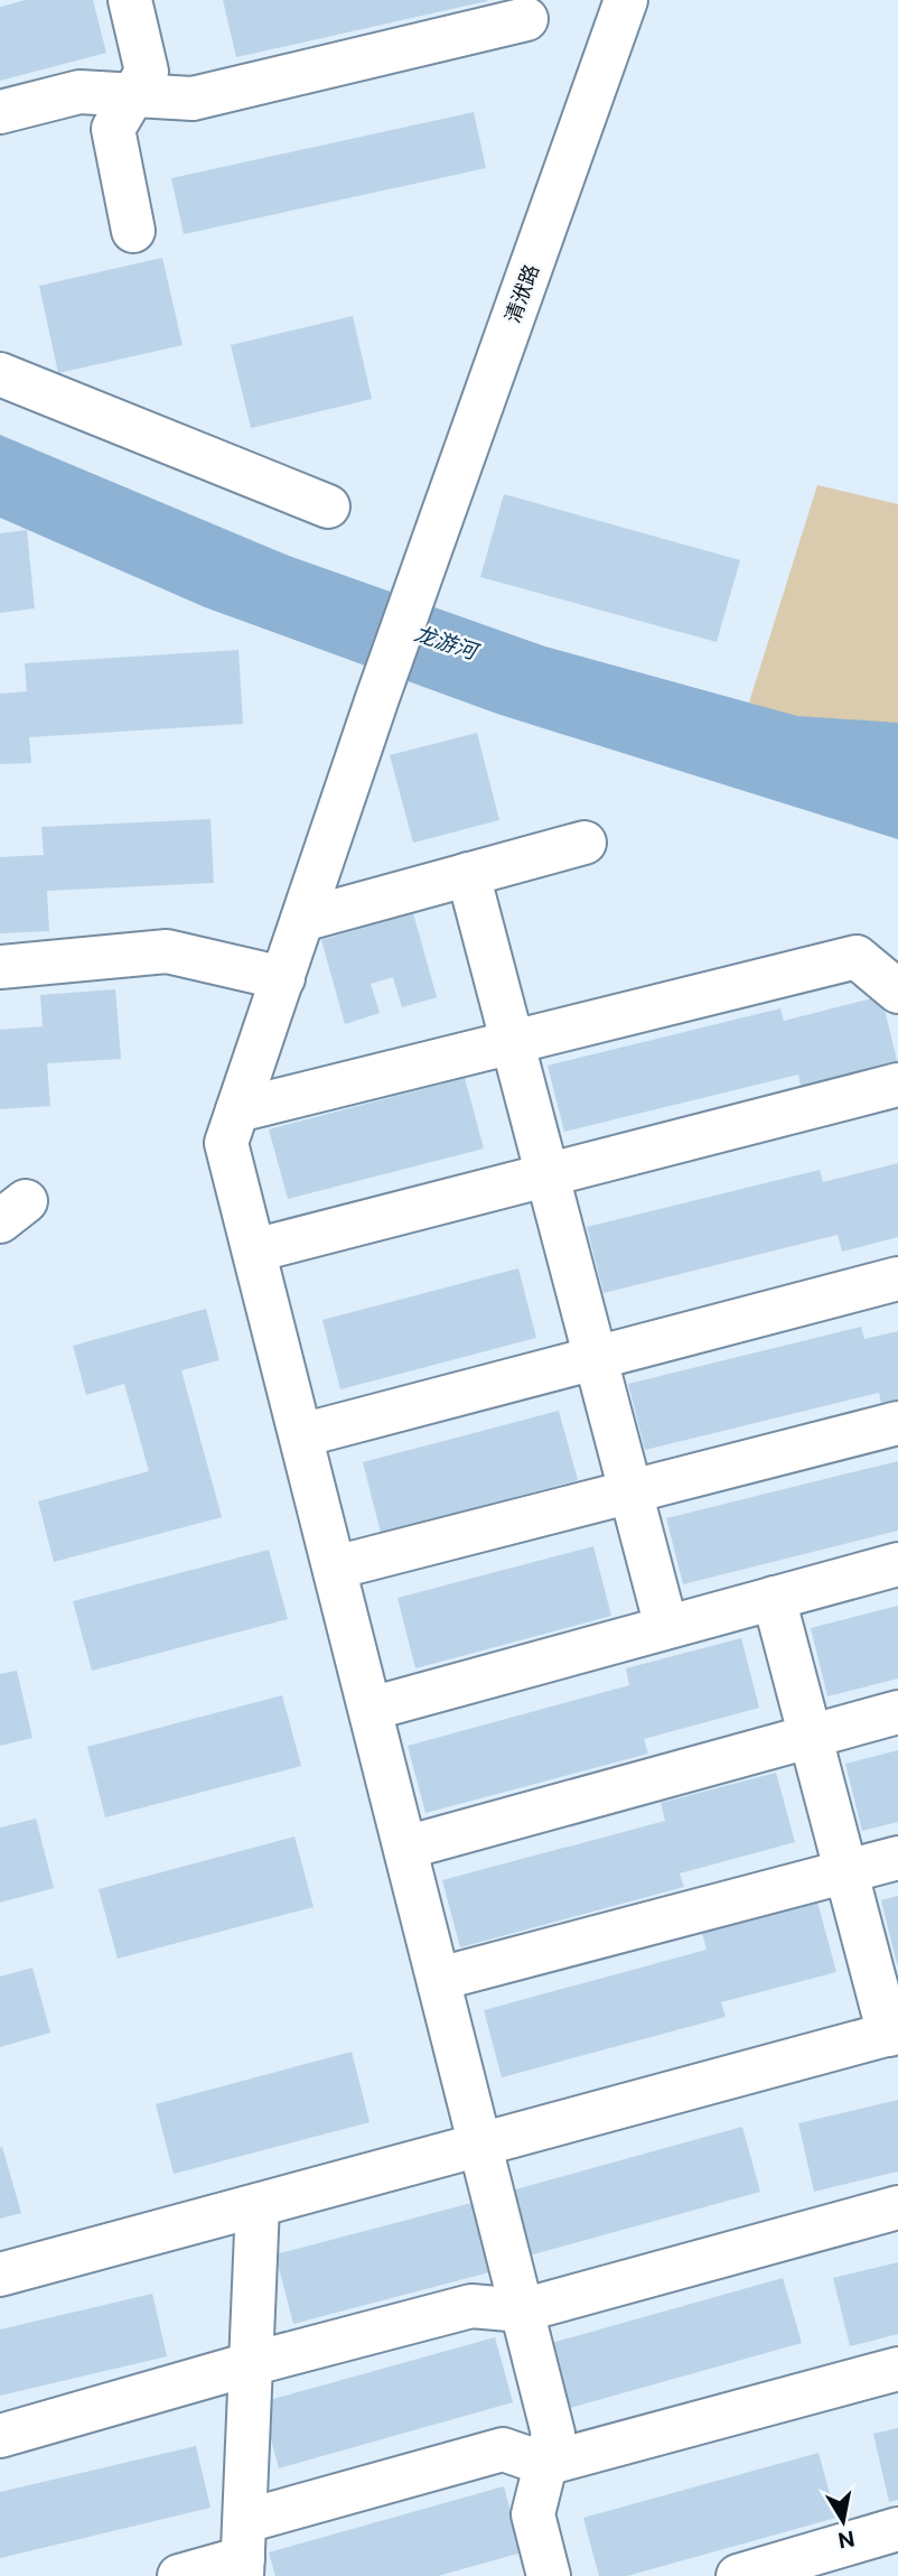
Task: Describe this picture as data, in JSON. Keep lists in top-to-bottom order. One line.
{"streets":{"street":["清洑路"]},"water":["龙游河"],"north":"bottom"}
